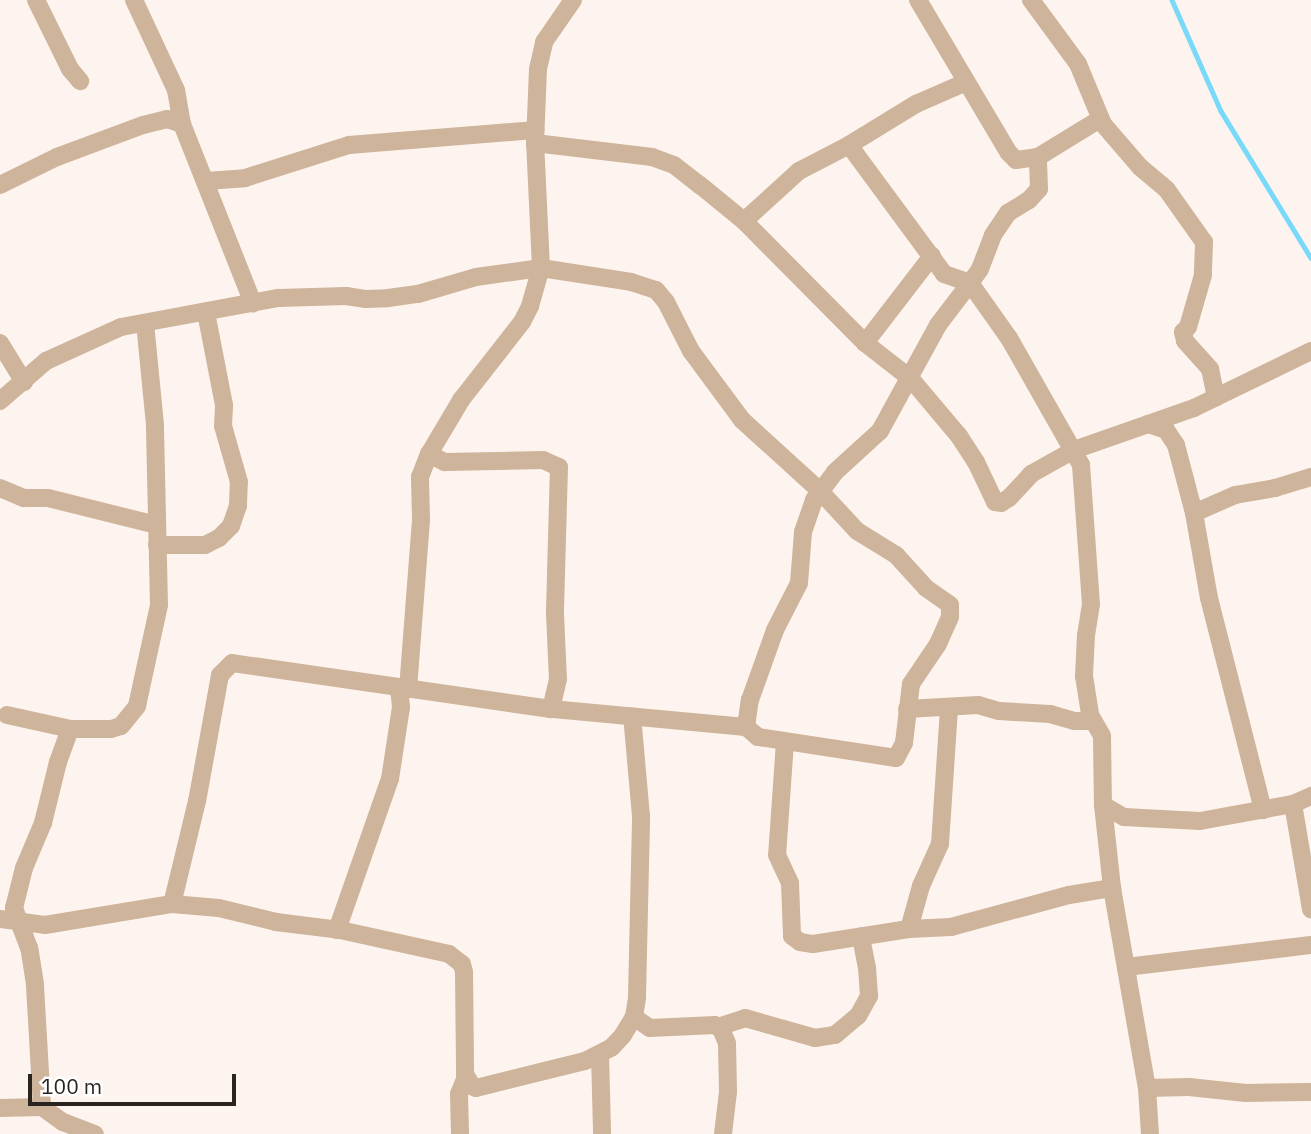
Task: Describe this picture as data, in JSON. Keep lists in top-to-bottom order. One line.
{"scale_bar":"100 m"}
